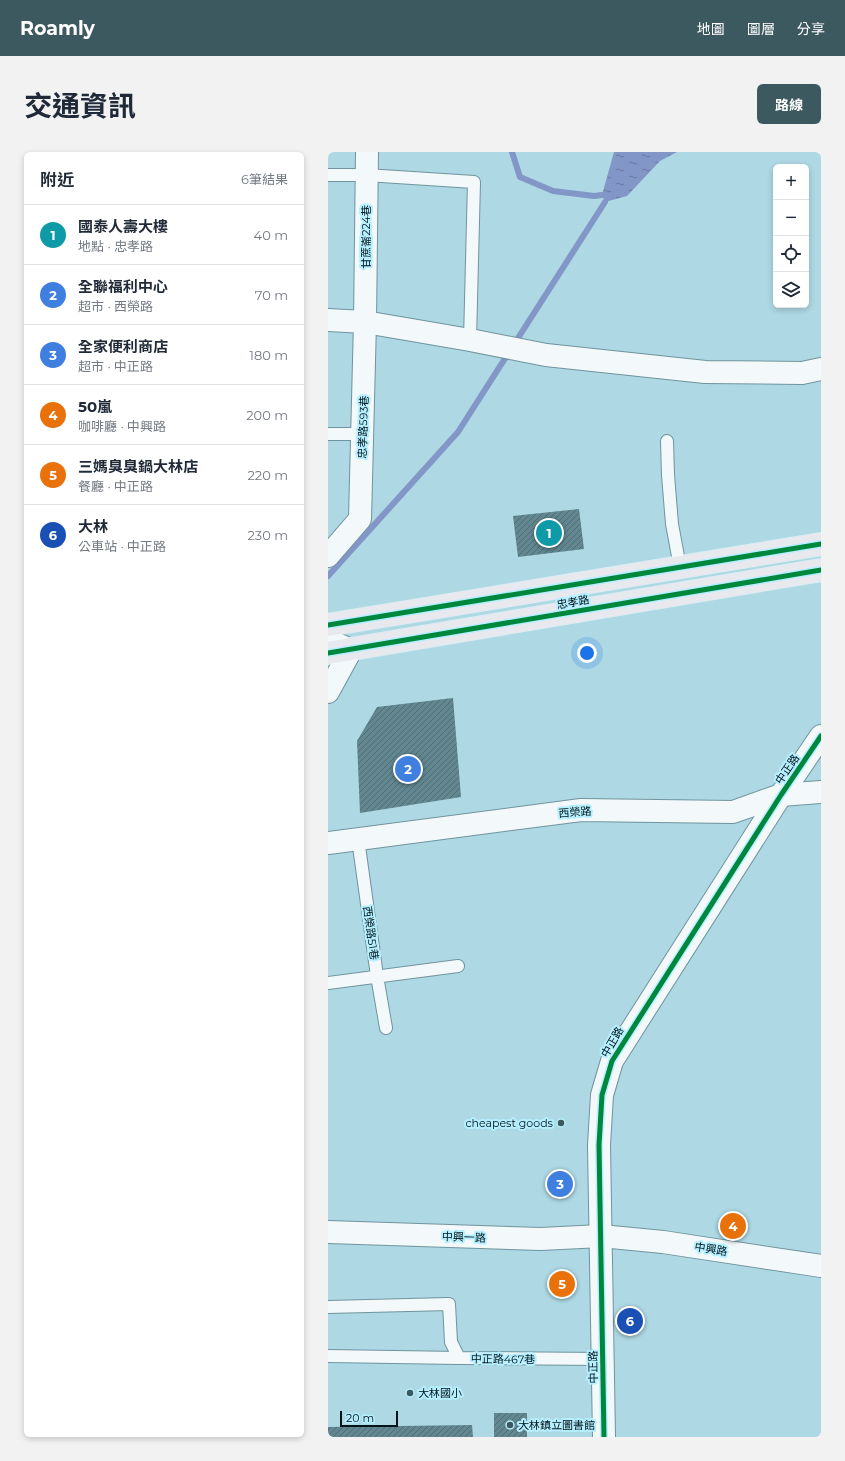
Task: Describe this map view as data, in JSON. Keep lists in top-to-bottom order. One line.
{"streets":{"main road":["忠孝路"],"street":["甘蔗崙224巷","忠孝路593巷","中正路","西榮路","中興一路","中興路"],"lane":["西榮路51巷","中正路467巷"]},"crossings":[["甘蔗崙224巷","忠孝路593巷"],["中正路","西榮路"],["中正路","中興一路"],["中正路","中興路"],["中正路","中正路467巷"],["西榮路","西榮路51巷"],["中興一路","中興路"]],"places":["cheapest goods","大林國小","大林鎮立圖書館"],"scale_bar":"20 m","page":{"header":"Roamly","nav":["地圖","圖層","分享"],"title":"交通資訊","buttons":"路線","heading":["附近","6筆結果"],"map_buttons":["+","−"],"list":[{"mark":"1","name":"國泰人壽大樓","note":"地點 · 忠孝路","value":"40 m"},{"mark":"2","name":"全聯福利中心","note":"超市 · 西榮路","value":"70 m"},{"mark":"3","name":"全家便利商店","note":"超市 · 中正路","value":"180 m"},{"mark":"4","name":"50嵐","note":"咖啡廳 · 中興路","value":"200 m"},{"mark":"5","name":"三媽臭臭鍋大林店","note":"餐廳 · 中正路","value":"220 m"},{"mark":"6","name":"大林","note":"公車站 · 中正路","value":"230 m"}],"pins":["1","2","3","4","5","6"],"scale":"20 m"}}
